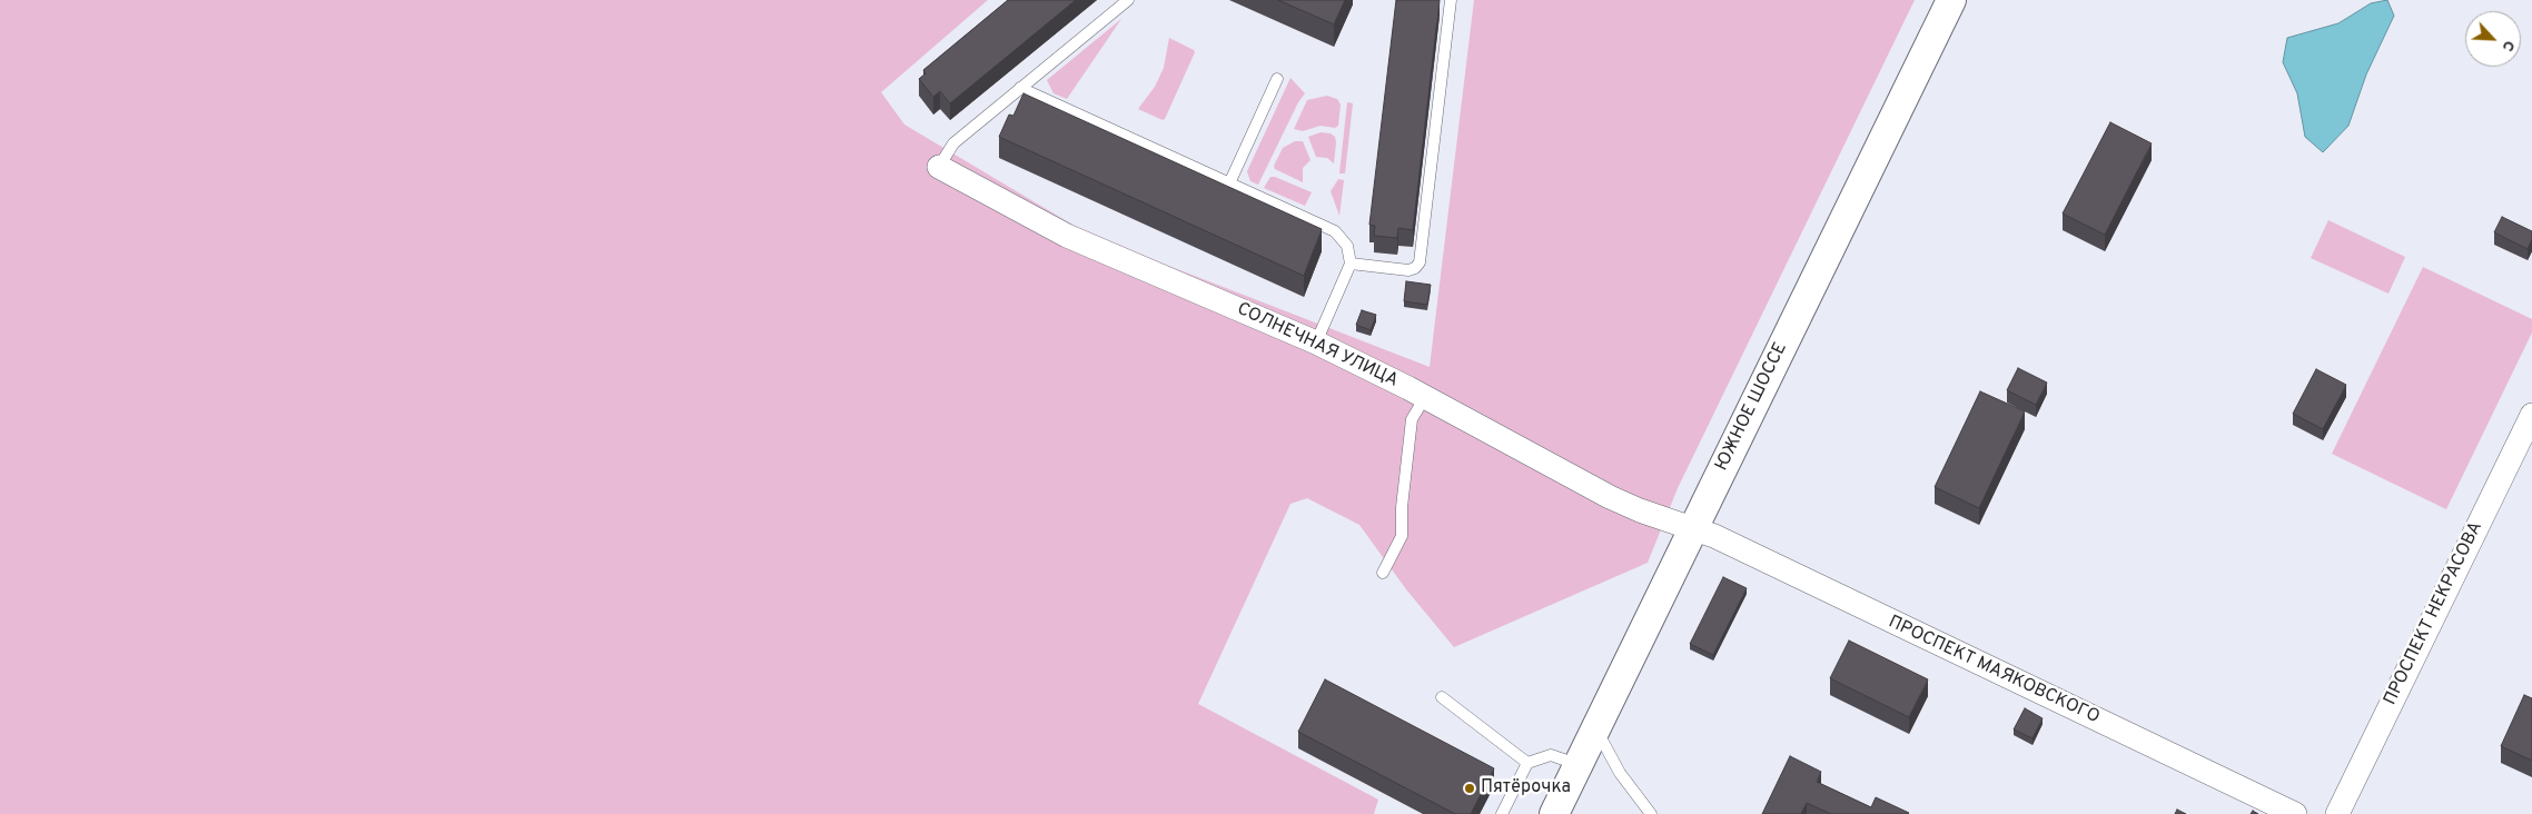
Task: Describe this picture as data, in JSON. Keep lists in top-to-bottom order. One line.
{"streets":{"street":["СОЛНЕЧНАЯ УЛИЦА","ЮЖНОЕ ШОССЕ","ПРОСПЕКТ НЕКРАСОВА","ПРОСПЕКТ МАЯКОВСКОГО"]},"crossings":[["СОЛНЕЧНАЯ УЛИЦА","ЮЖНОЕ ШОССЕ"],["СОЛНЕЧНАЯ УЛИЦА","ПРОСПЕКТ МАЯКОВСКОГО"],["ЮЖНОЕ ШОССЕ","ПРОСПЕКТ МАЯКОВСКОГО"]],"places":["Пятёрочка"],"north":"bottom right"}
